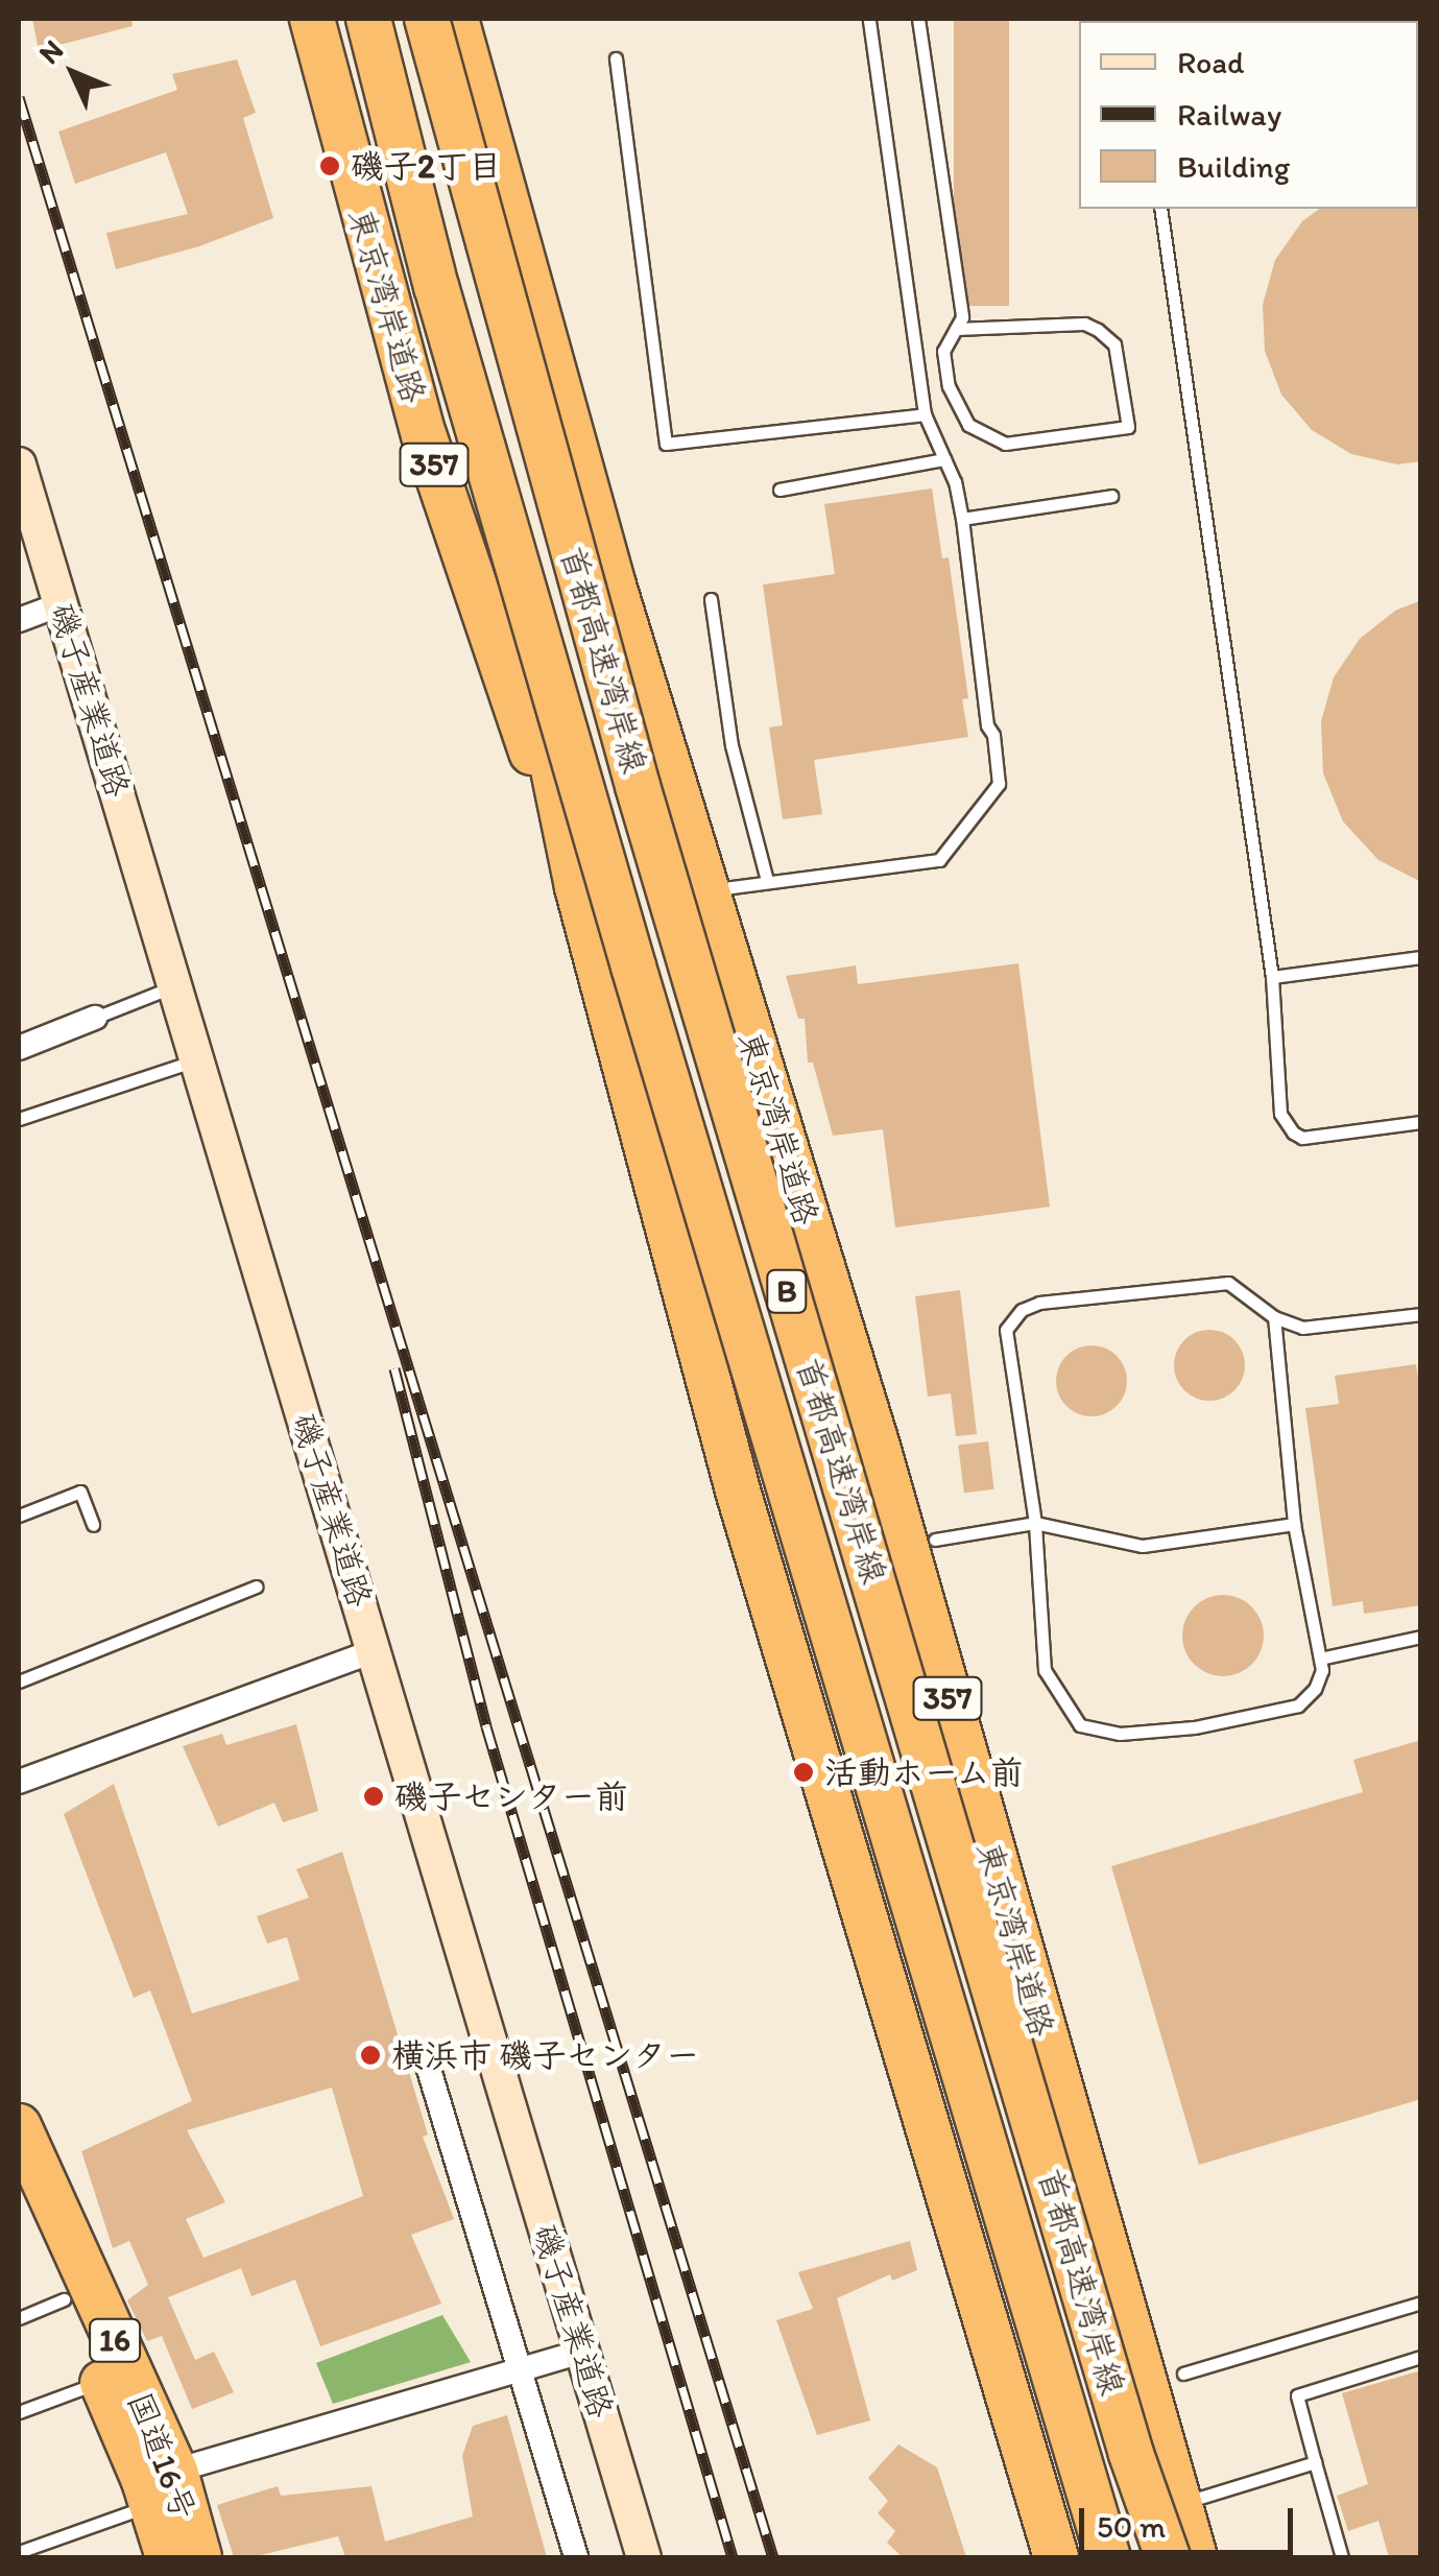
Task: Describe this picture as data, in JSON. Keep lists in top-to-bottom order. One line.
{"streets":{"highway":["東京湾岸道路","357","首都高速湾岸線","B","16","国道16号"],"street":["磯子産業道路"]},"places":["磯子2丁目","活動ホーム前","磯子センター前","横浜市 磯子センター"],"legend":["Road","Railway","Building"],"scale_bar":"50 m","north":"top left"}
